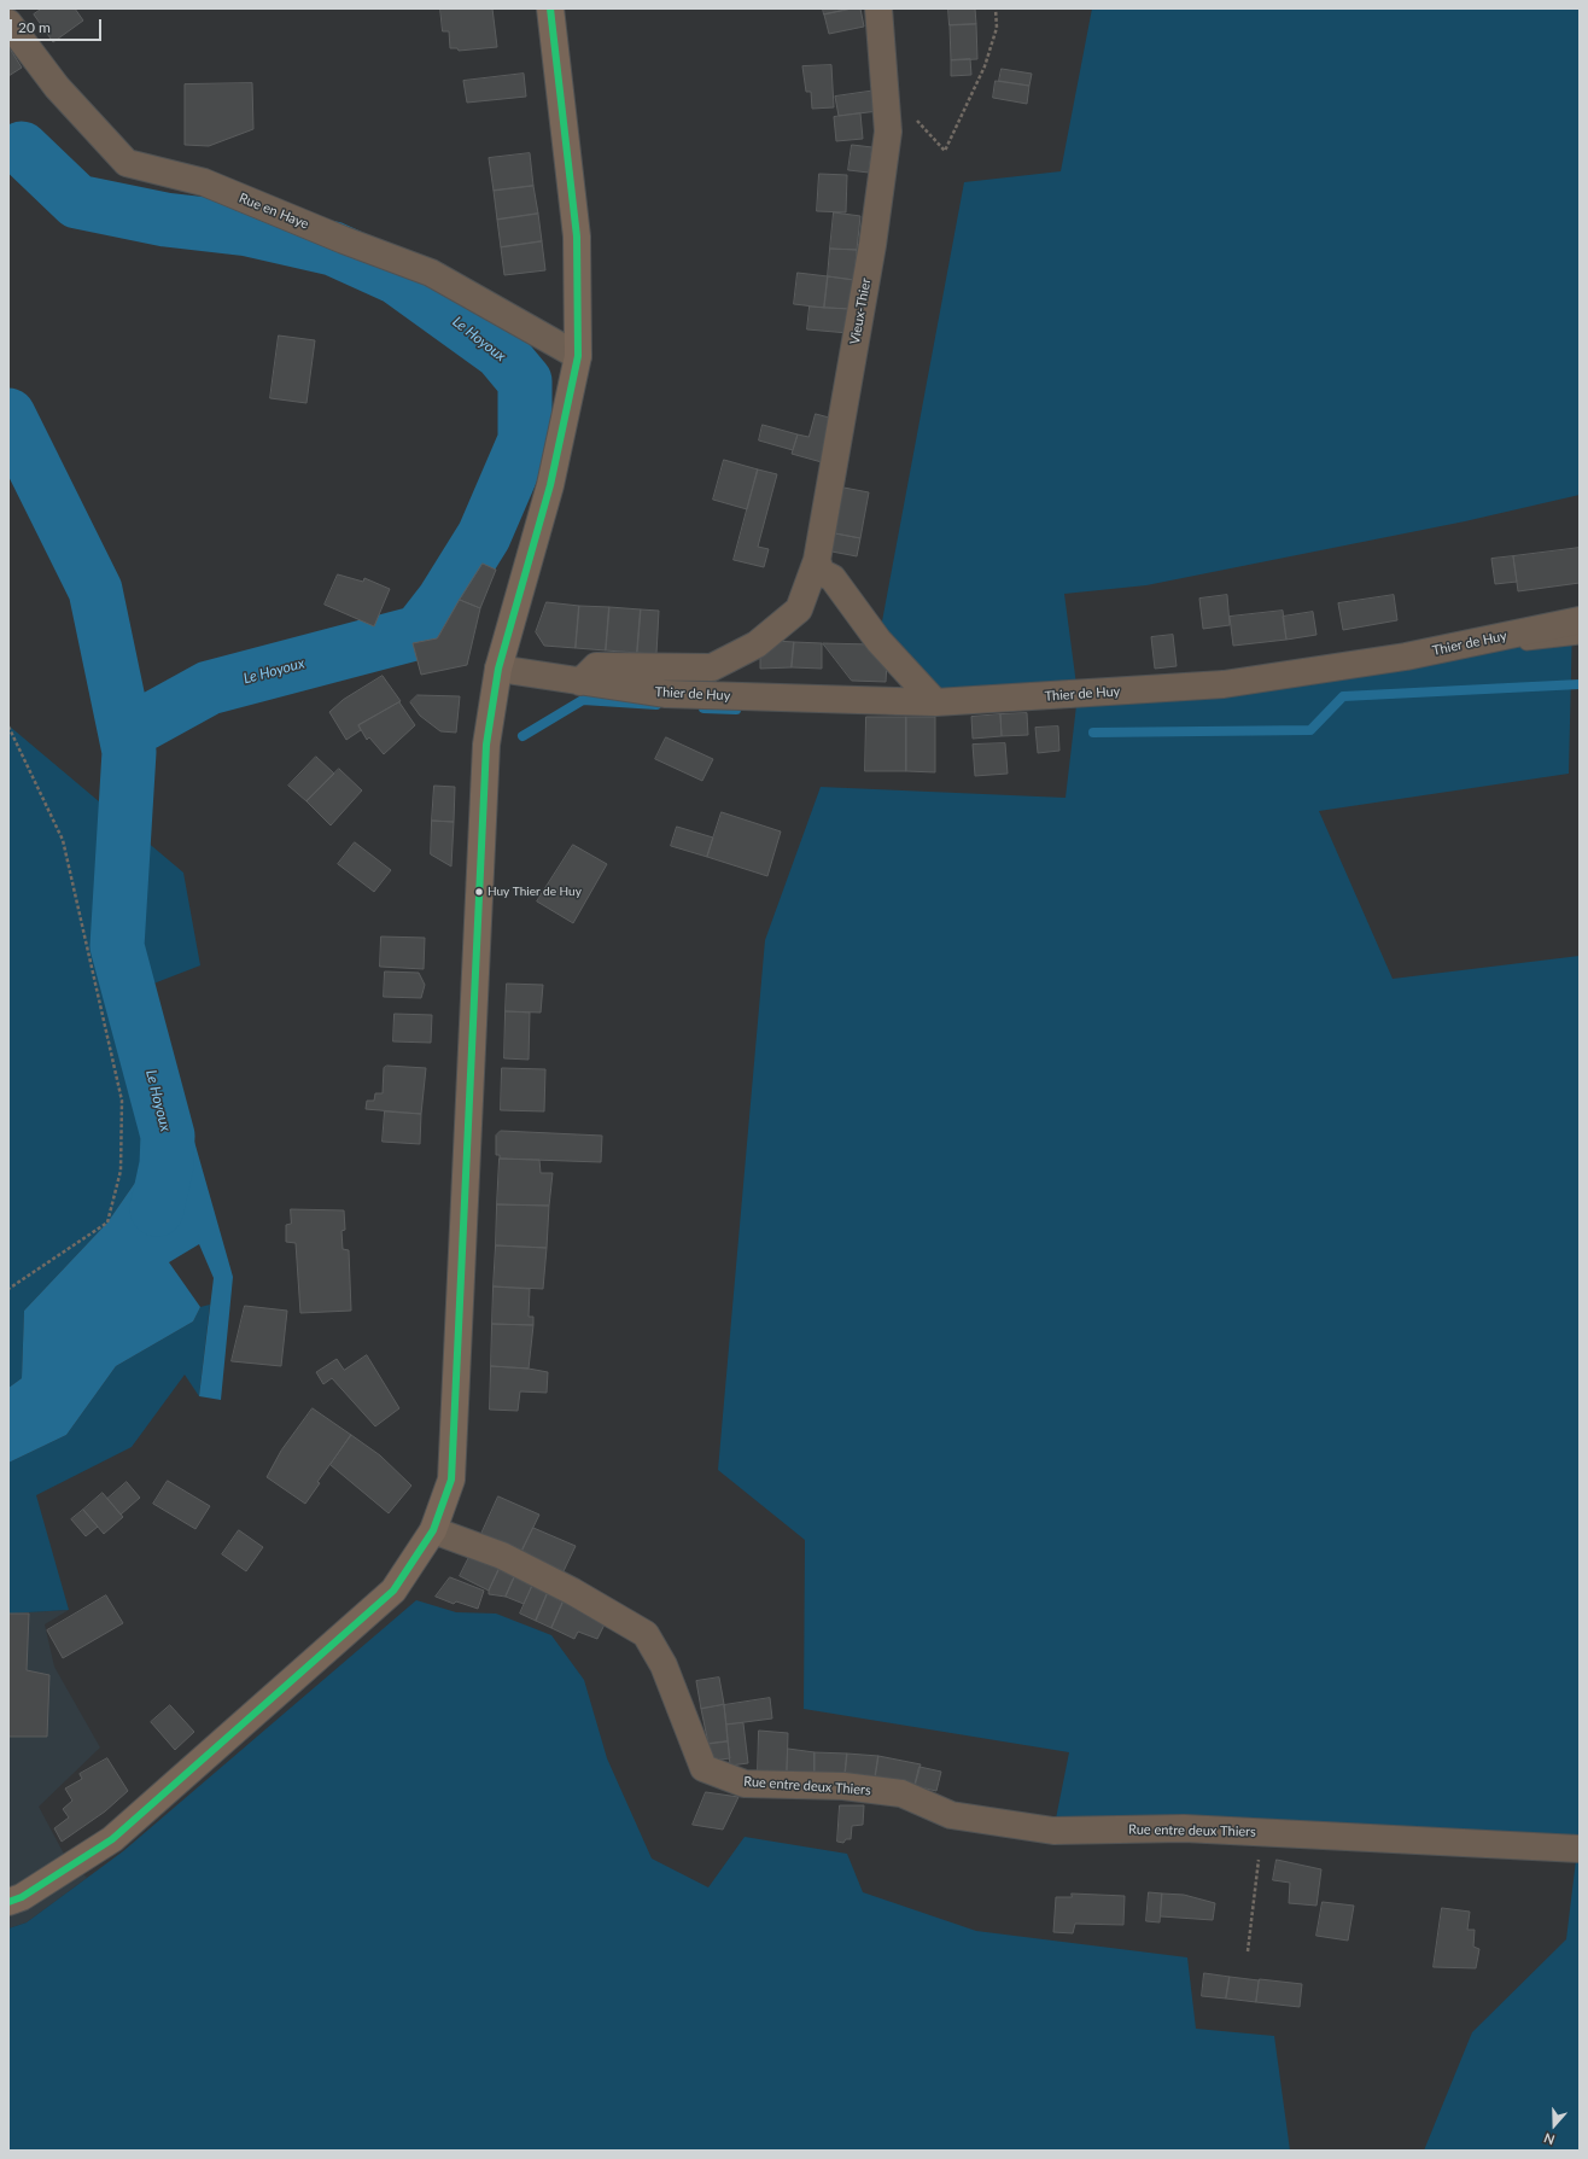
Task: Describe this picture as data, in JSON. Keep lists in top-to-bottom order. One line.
{"streets":{"street":["Rue en Haye","Vieux-Thier","Thier de Huy","Rue entre deux Thiers"]},"crossings":[["Vieux-Thier","Thier de Huy"]],"water":["Le Hoyoux"],"places":["Huy Thier de Huy"],"scale_bar":"20 m","north":"bottom"}
